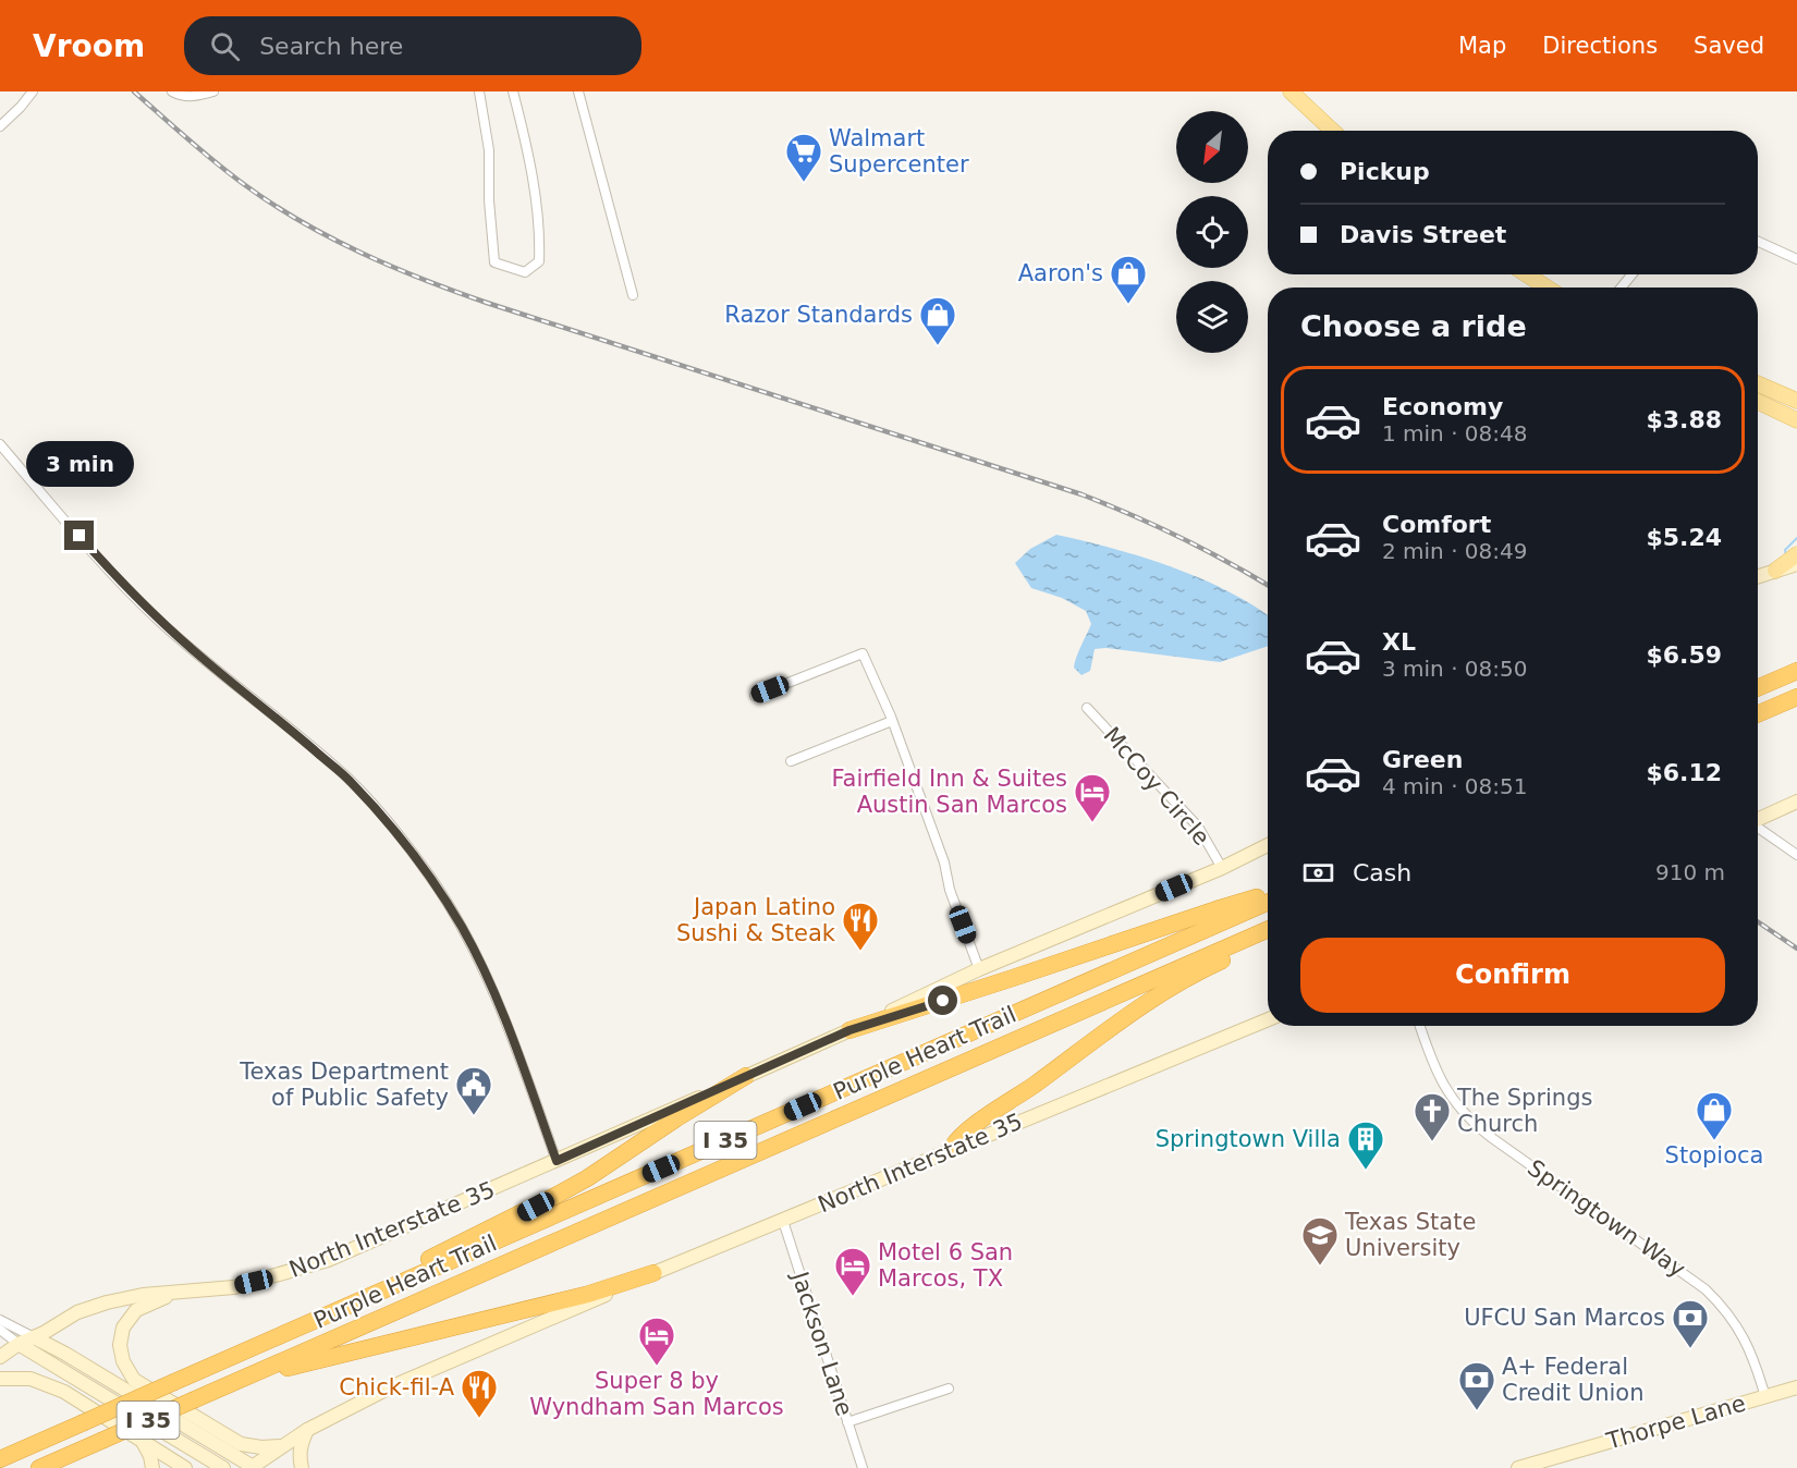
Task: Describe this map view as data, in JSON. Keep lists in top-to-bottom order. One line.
{"streets":{"highway":["Purple Heart Trail","I 35"],"main road":["North Interstate 35","Thorpe Lane"],"street":["McCoy Circle","Springtown Way","Jackson Lane"]},"crossings":[["McCoy Circle","North Interstate 35"],["North Interstate 35","Jackson Lane"],["Springtown Way","Thorpe Lane"]],"places":{"supermarket":["Walmart Supercenter"],"shop":["Aaron's","Razor Standards","Stopioca"],"hotel":["Fairfield Inn & Suites Austin San Marcos","Motel 6 San Marcos, TX","Super 8 by Wyndham San Marcos"],"restaurant":["Japan Latino Sushi & Steak","Chick-fil-A"],"public building":["Texas Department of Public Safety"],"church":["The Springs Church"],"building":["Springtown Villa"],"school or university":["Texas State University"],"bank":["UFCU San Marcos","A+ Federal Credit Union"]},"north":"bottom left","page":{"header":"Vroom","search":"Search here","nav":["Map","Directions","Saved"],"banner":["Pickup","Davis Street"],"heading":"Choose a ride","list":[{"name":"Economy","note":"1 min · 08:48","value":"$3.88"},{"name":"Comfort","note":"2 min · 08:49","value":"$5.24"},{"name":"XL","note":"3 min · 08:50","value":"$6.59"},{"name":"Green","note":"4 min · 08:51","value":"$6.12"}],"bubble":"3 min","pay":["Cash","910 m"],"buttons":"Confirm"}}
